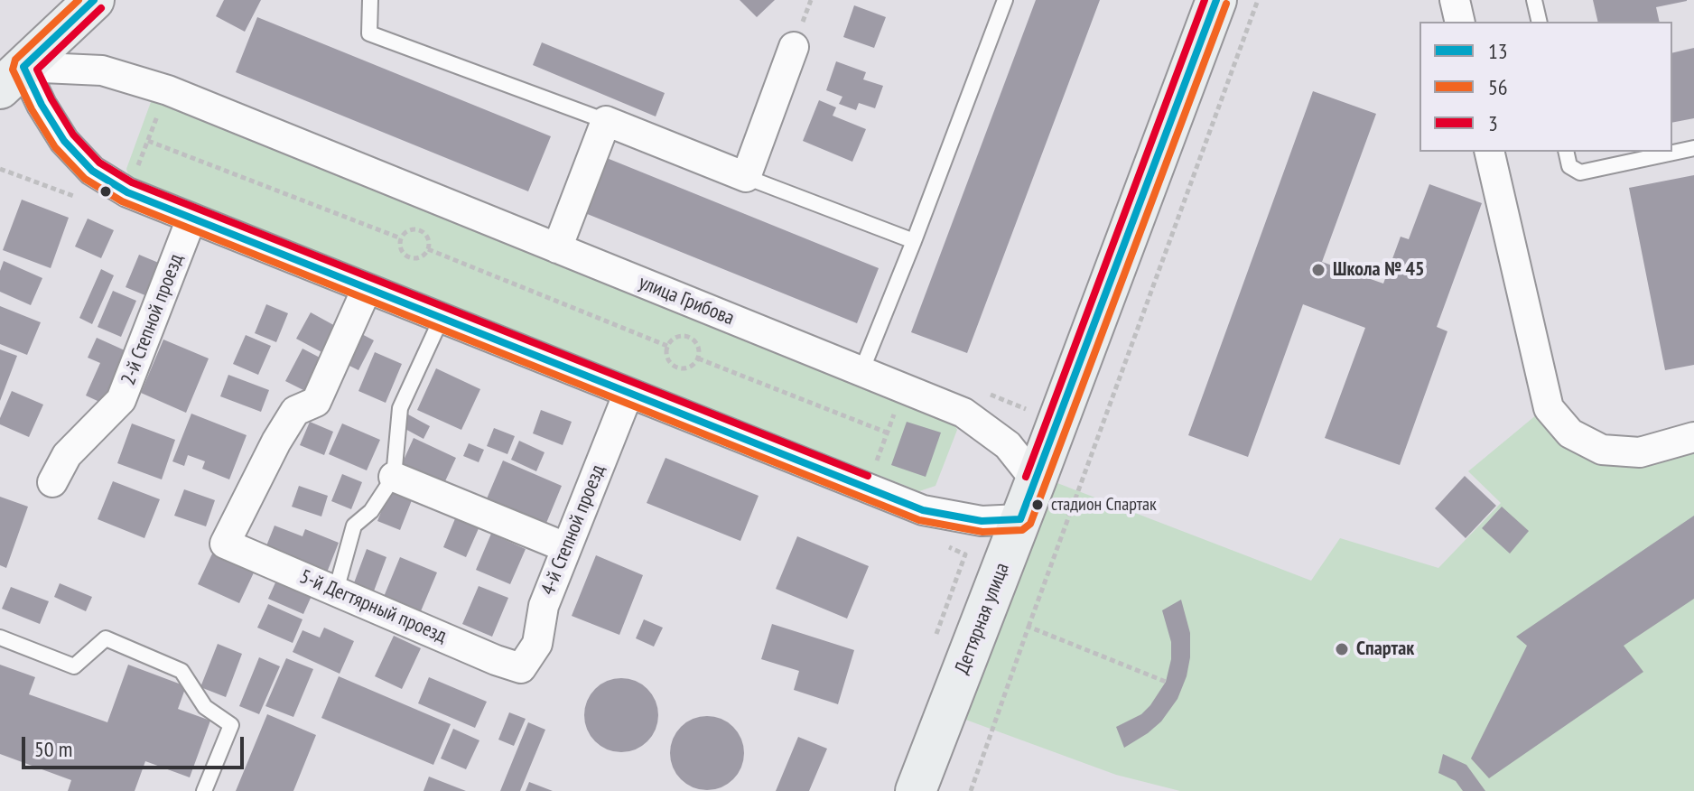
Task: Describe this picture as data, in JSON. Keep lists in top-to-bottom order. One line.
{"streets":{"main road":["Дегтярная улица"],"street":["улица Грибова","2-й Степной проезд","4-й Степной проезд","5-й Дегтярный проезд"]},"crossings":[["улица Грибова","Дегтярная улица"],["4-й Степной проезд","5-й Дегтярный проезд"]],"places":["Школа № 45","стадион Спартак","Спартак"],"lines":["transit line 13","transit line 56","transit line 3"],"legend":["13","56","3"],"scale_bar":"50 m"}
